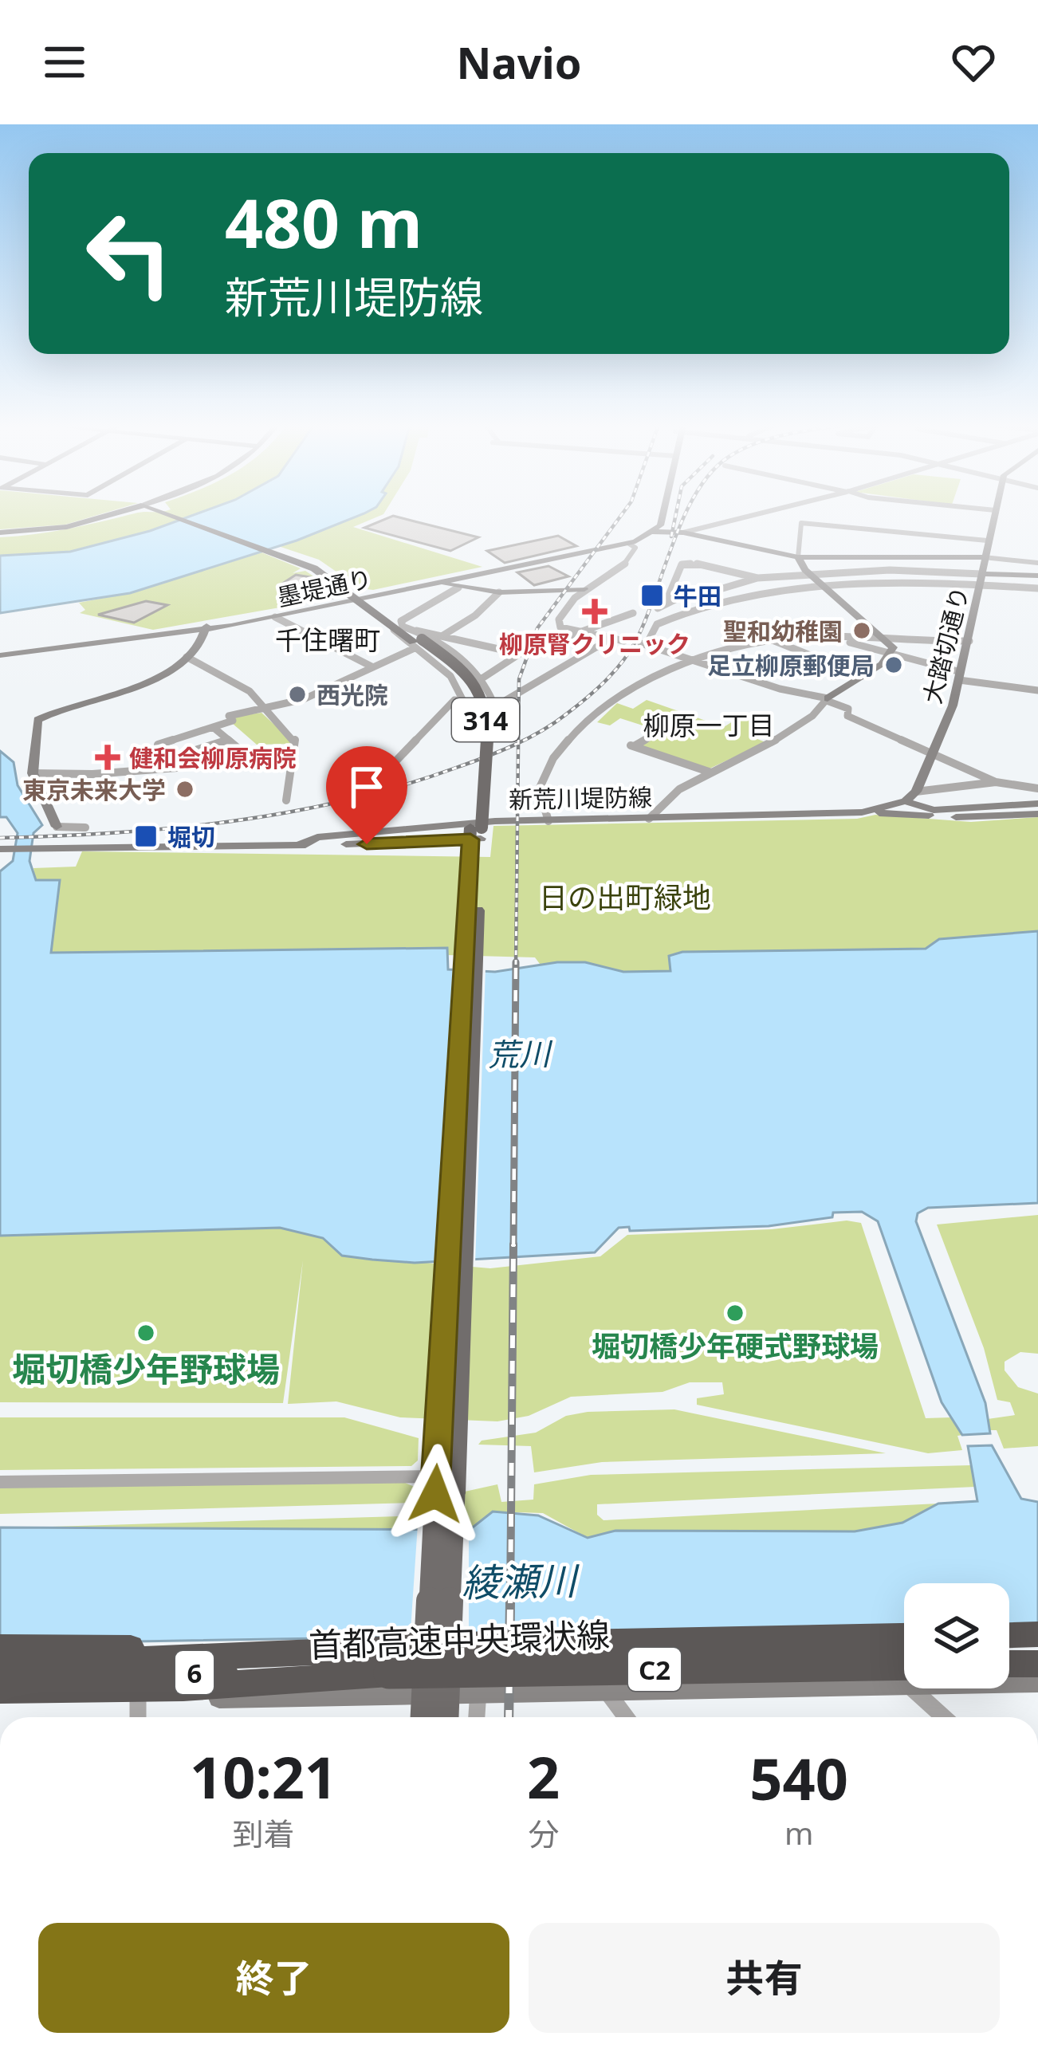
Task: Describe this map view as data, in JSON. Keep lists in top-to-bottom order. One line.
{"streets":{"highway":["首都高速中央環状線","C2","6"],"main road":["314"],"street":["墨堤通り","大踏切通り","新荒川堤防線"]},"crossings":[["墨堤通り","314"],["大踏切通り","新荒川堤防線"],["314","新荒川堤防線"],["首都高速中央環状線","6"]],"districts":["千住曙町","柳原一丁目"],"water":["荒川","綾瀬川"],"parks":["日の出町緑地"],"places":{"transit":["牛田","堀切"],"health":["柳原腎クリニック","健和会柳原病院"],"other":["聖和幼稚園","足立柳原郵便局","西光院","東京未来大学","堀切橋少年硬式野球場","堀切橋少年野球場"]},"page":{"header":"Navio","turn":["480 m","新荒川堤防線"],"eta":["10:21","到着","2","分","540","m"],"buttons":["終了","共有"]}}
